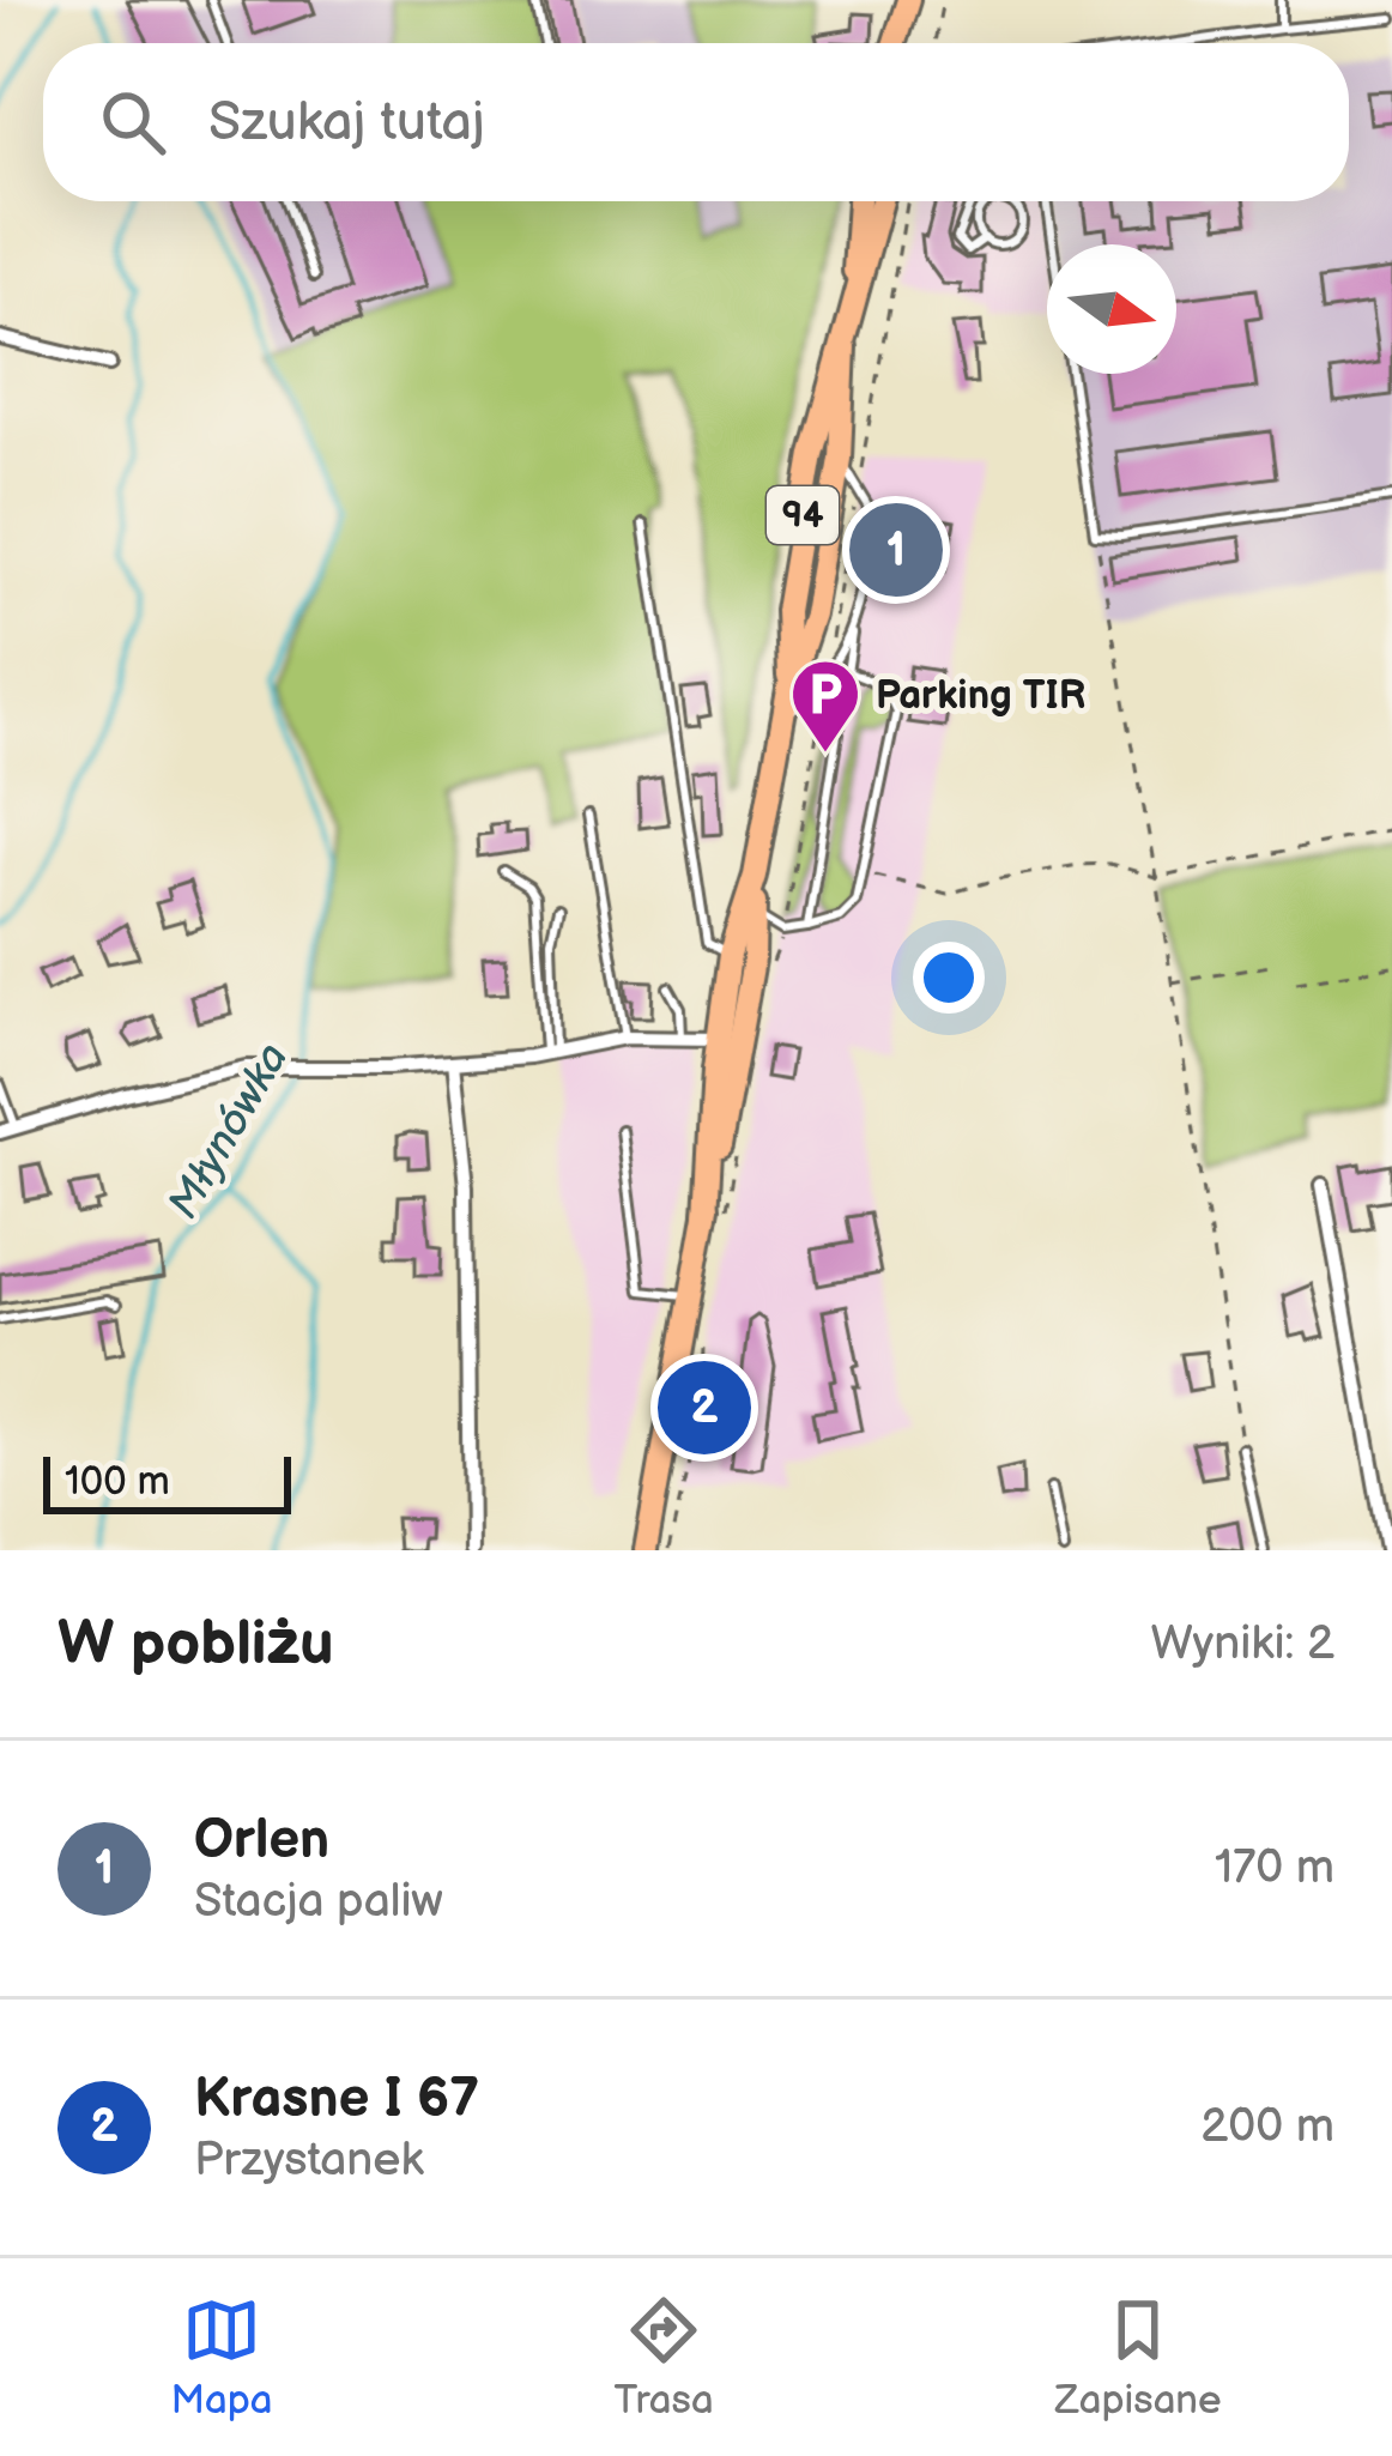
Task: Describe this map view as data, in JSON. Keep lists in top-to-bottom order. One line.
{"streets":{"main road":["94"]},"water":["Młynówka"],"places":{"parking":["Parking TIR"]},"scale_bar":"100 m","north":"right","page":{"search":"Szukaj tutaj","pins":["1","2"],"scale":"100 m","heading":["W pobliżu","Wyniki: 2"],"list":[{"mark":"1","name":"Orlen","note":"Stacja paliw","value":"170 m"},{"mark":"2","name":"Krasne I 67","note":"Przystanek","value":"200 m"}],"nav":["Mapa","Trasa","Zapisane"]}}
